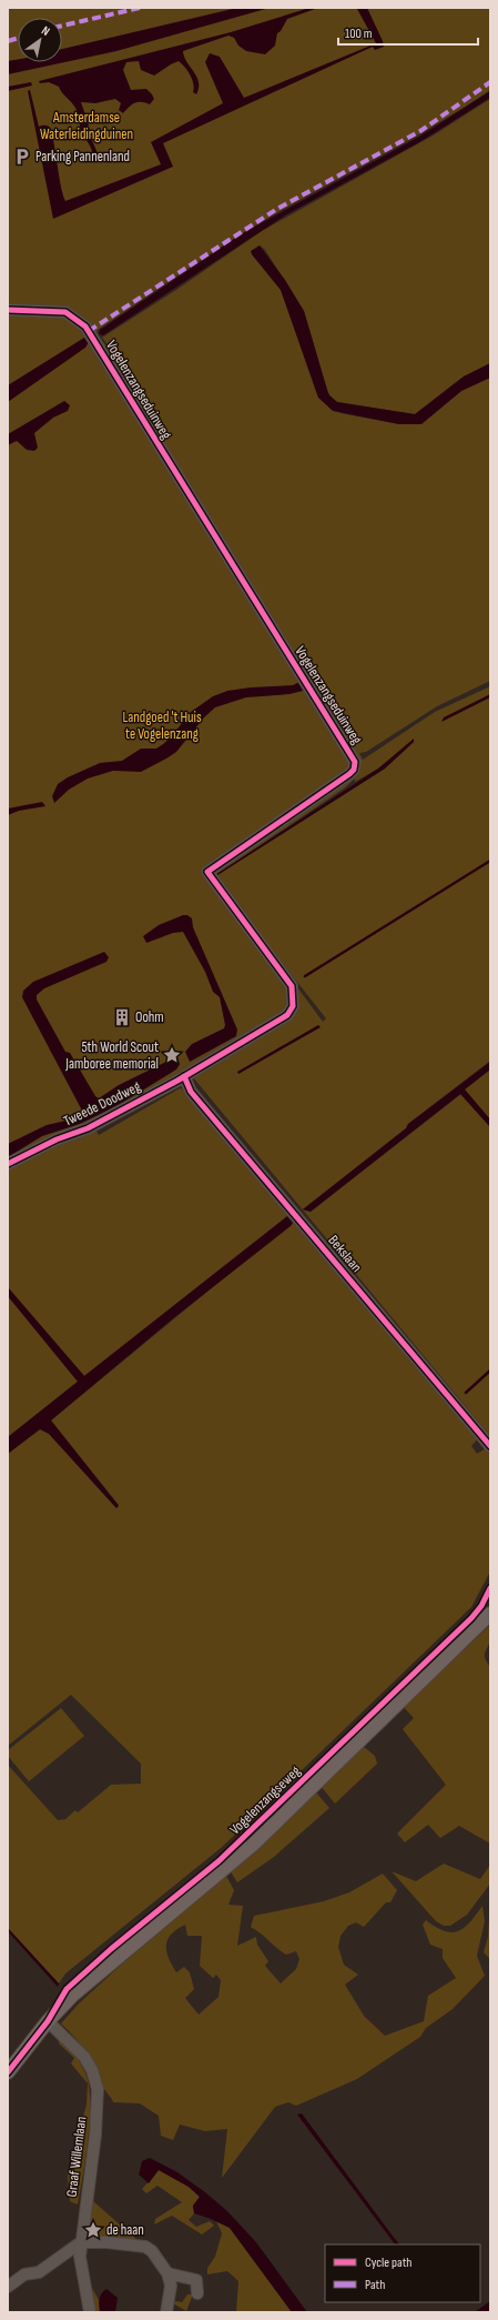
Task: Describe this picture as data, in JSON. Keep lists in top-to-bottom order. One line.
{"streets":{"main road":["Vogelenzangseweg"],"street":["Vogelenzangseduinweg","Tweede Doodweg","Bekslaan","Graaf Willemlaan"]},"crossings":[["Vogelenzangseduinweg","Tweede Doodweg"],["Vogelenzangseduinweg","Bekslaan"],["Tweede Doodweg","Bekslaan"],["Vogelenzangseweg","Graaf Willemlaan"]],"parks":["Amsterdamse Waterleidingduinen","Landgoed 't Huis te Vogelenzang"],"places":{"parking":["Parking Pannenland"],"building":["Oohm"],"place":["5th World Scout Jamboree memorial","de haan"]},"legend":["Cycle path","Path"],"scale_bar":"100 m","north":"top right"}
